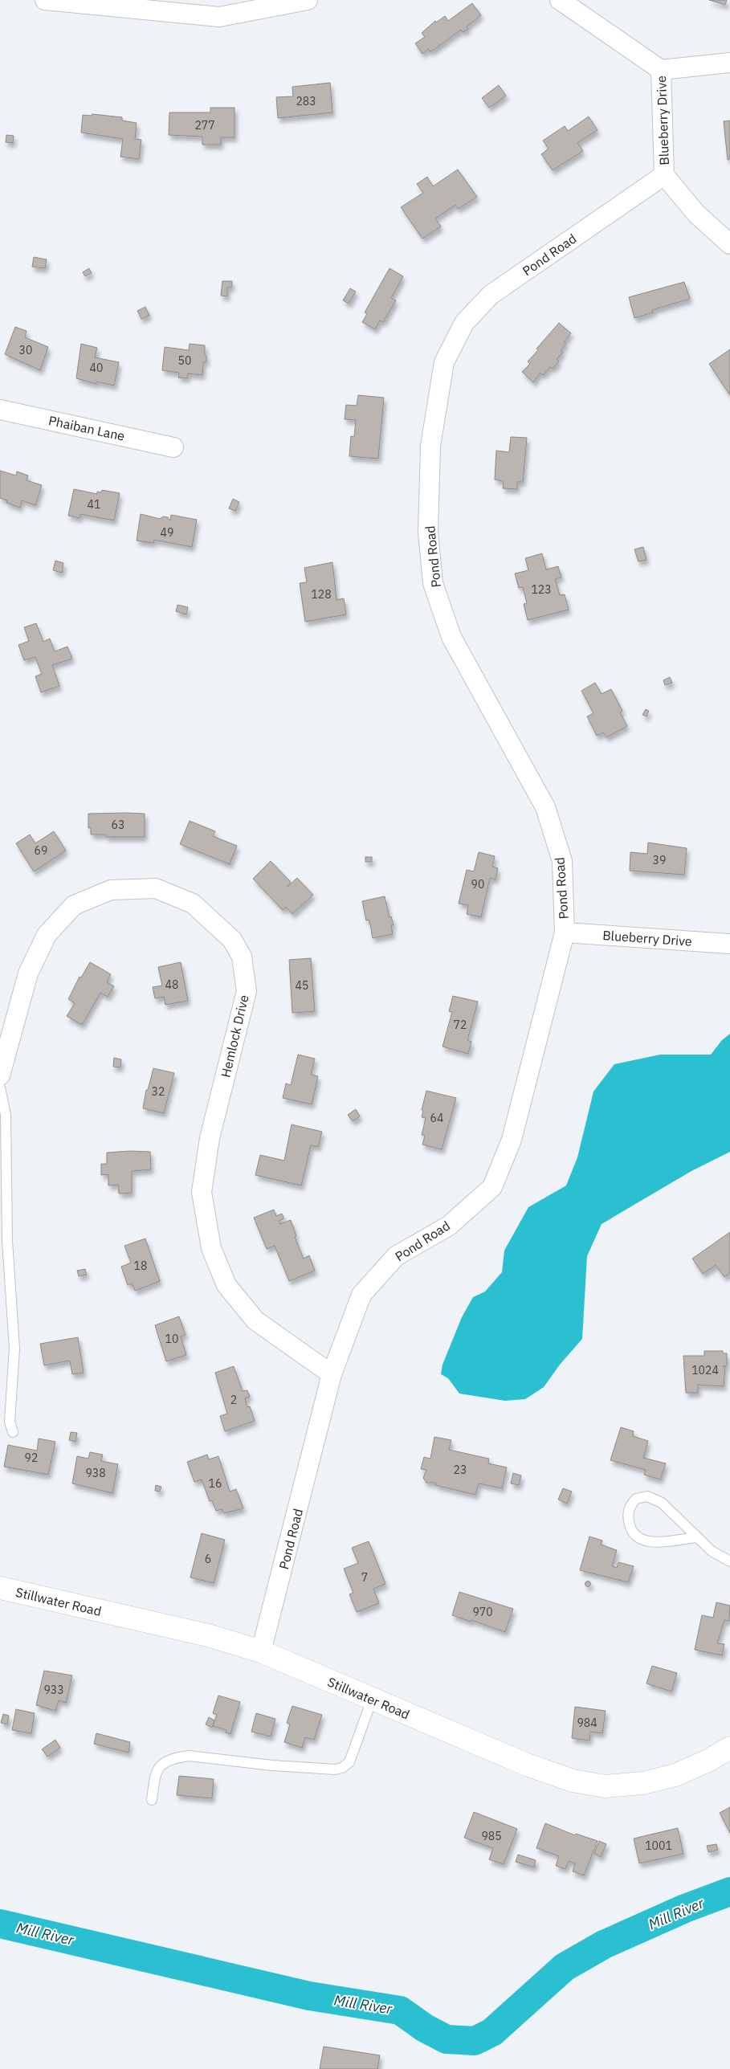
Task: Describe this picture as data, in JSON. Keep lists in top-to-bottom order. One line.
{"streets":{"main road":["Stillwater Road"],"street":["Blueberry Drive","Pond Road","Phaiban Lane","Hemlock Drive"]},"crossings":[["Blueberry Drive","Pond Road"],["Pond Road","Hemlock Drive"],["Pond Road","Stillwater Road"]],"water":["Mill River"],"house_numbers":["283","277","30","50","40","41","49","123","128","63","69","39","90","48","45","72","32","64","18","10","1024","2","92","23","938","16","6","7","970","933","984","985","1001"]}
